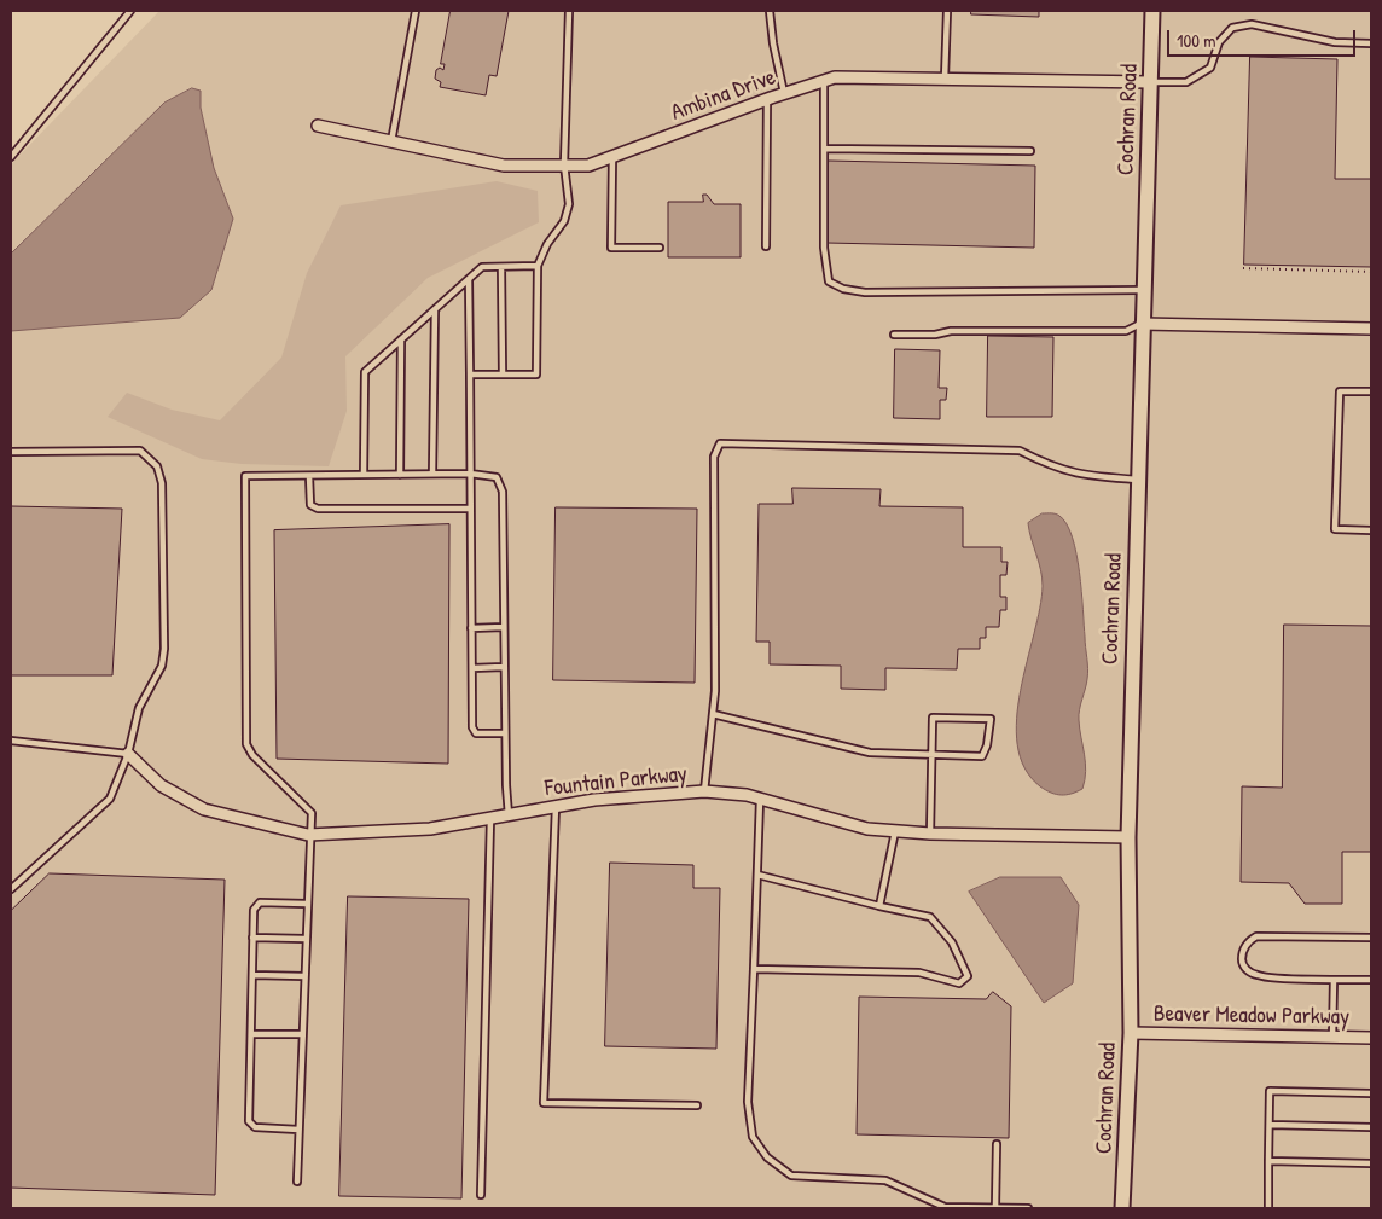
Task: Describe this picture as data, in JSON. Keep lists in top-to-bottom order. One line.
{"streets":{"street":["Ambina Drive","Cochran Road","Fountain Parkway","Beaver Meadow Parkway"]},"crossings":[["Ambina Drive","Cochran Road"],["Cochran Road","Fountain Parkway"],["Cochran Road","Beaver Meadow Parkway"]],"scale_bar":"100 m"}
